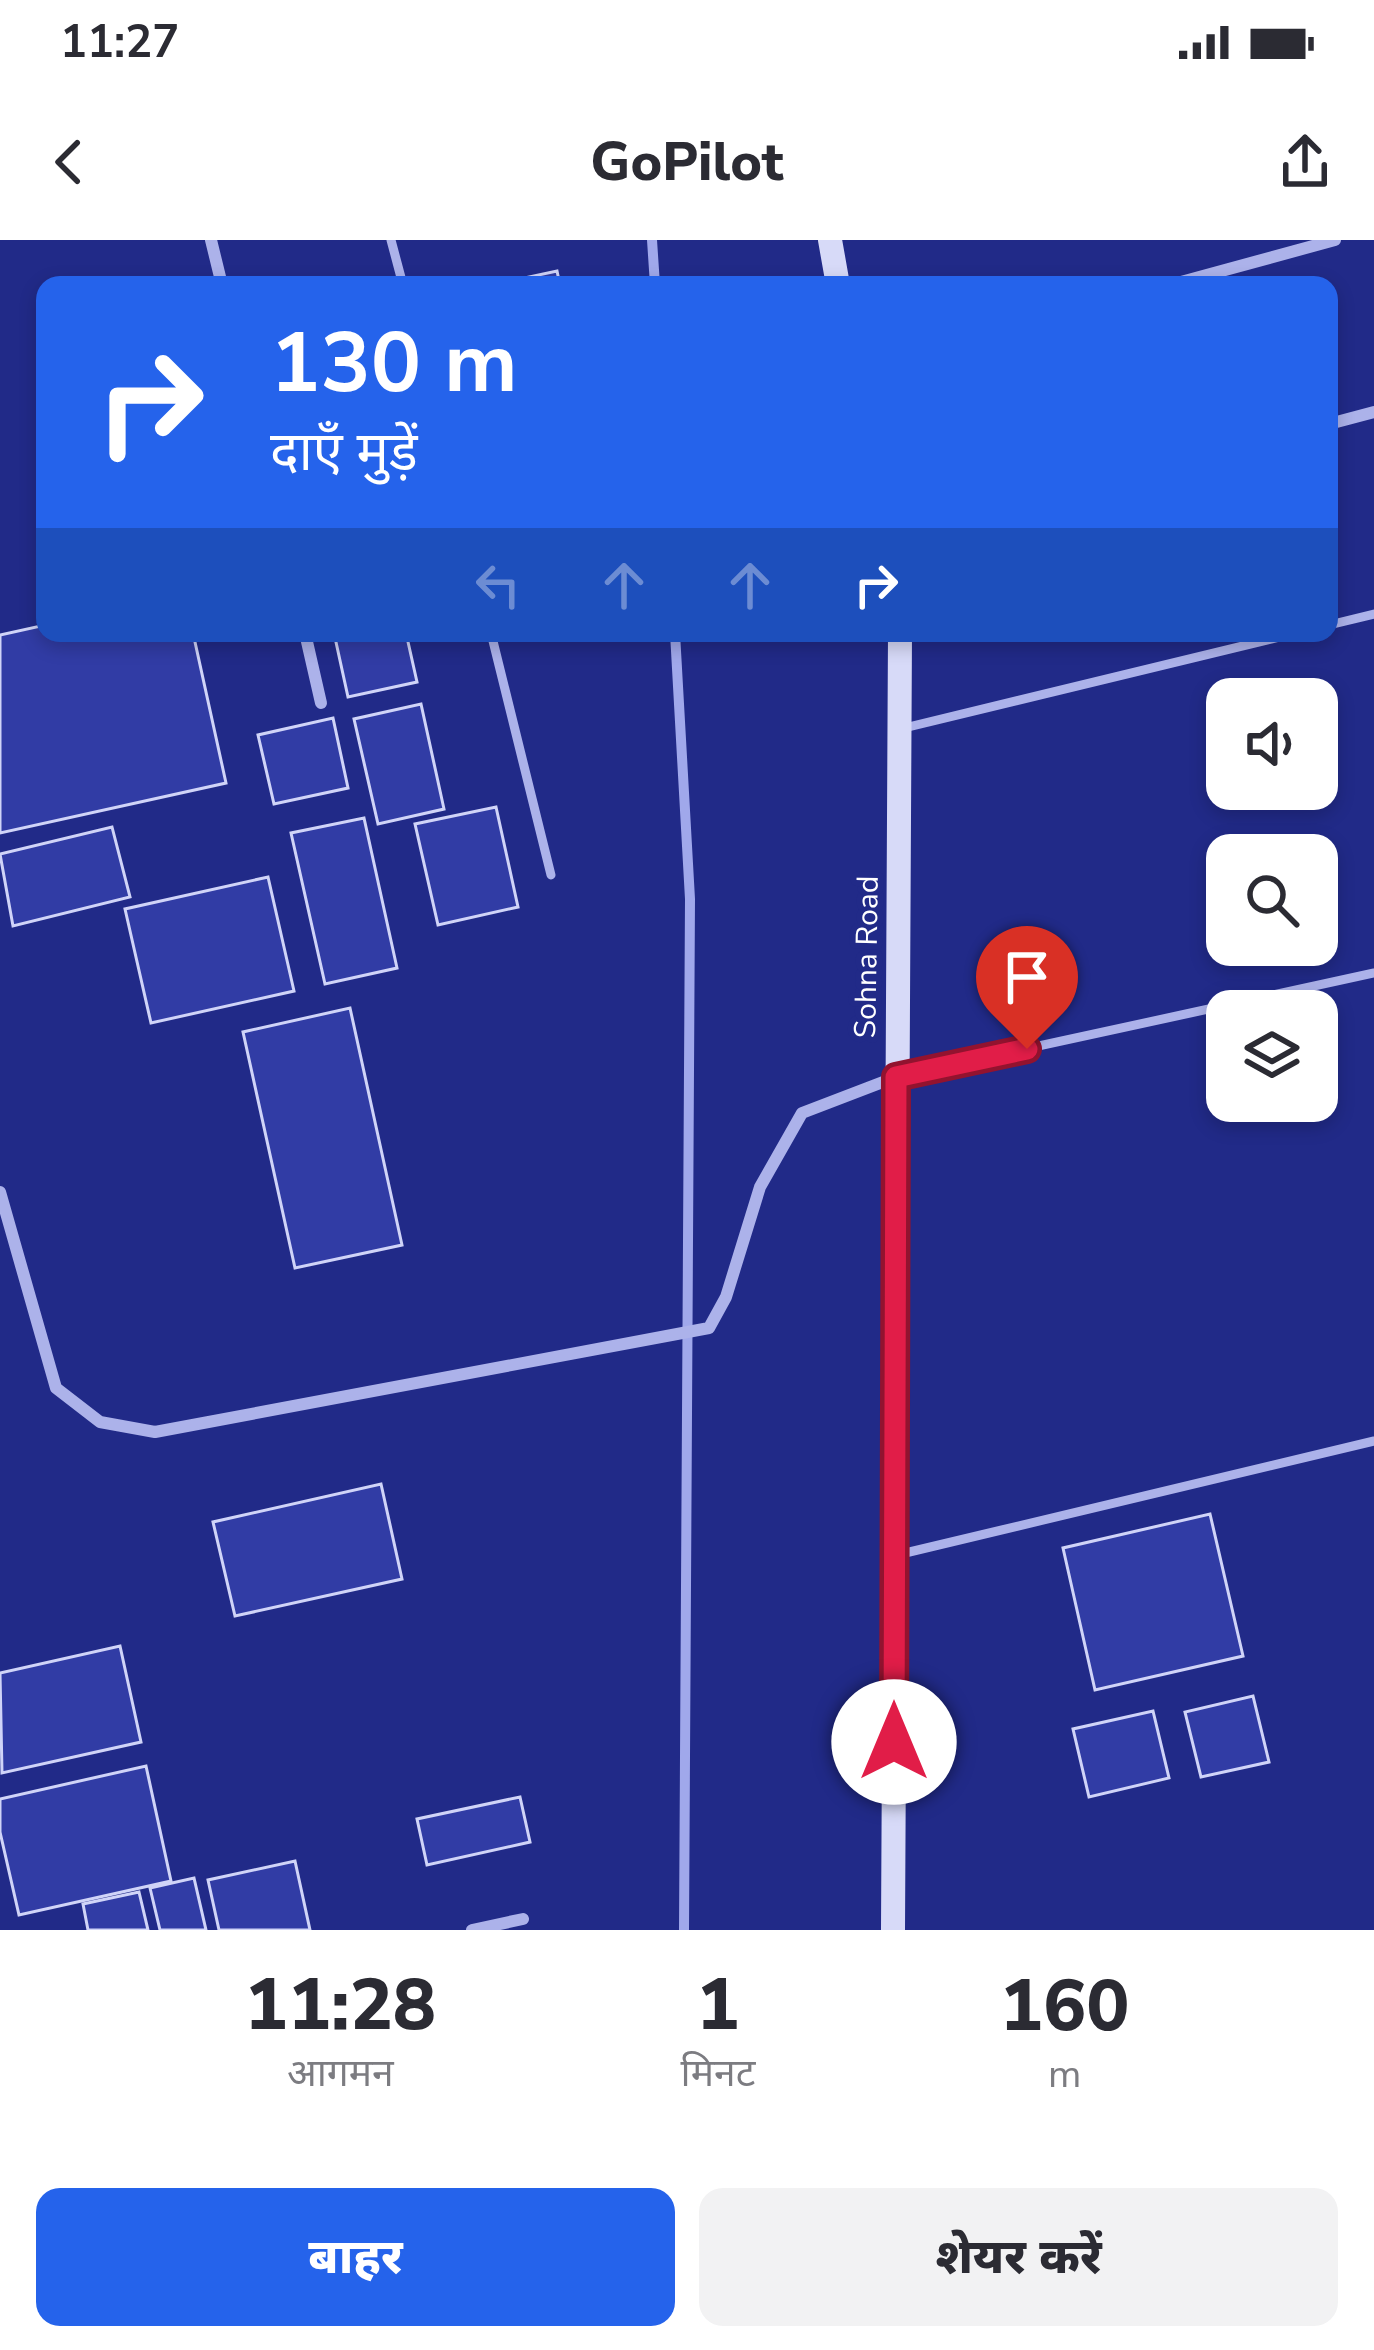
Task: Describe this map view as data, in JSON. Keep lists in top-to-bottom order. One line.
{"streets":{"main road":["Sohna Road"]},"page":{"status":"11:27","header":"GoPilot","turn":["130 m","दाएँ मुड़ें"],"eta":["11:28","आगमन","1","मिनट","160","m"],"buttons":["बाहर","शेयर करें"]}}
